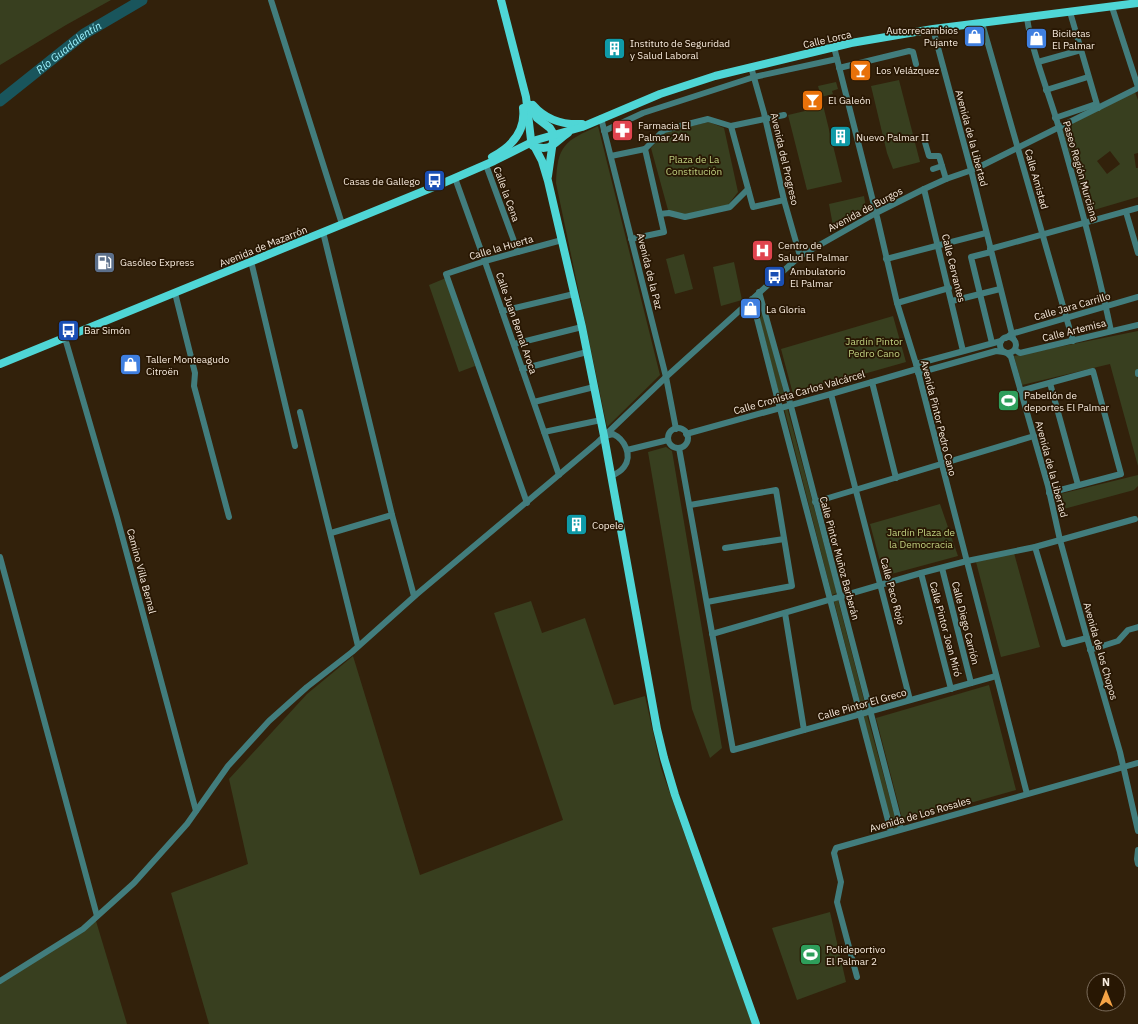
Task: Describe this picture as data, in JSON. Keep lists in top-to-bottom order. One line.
{"streets":{"main road":["Calle Lorca","Avenida de Mazarrón"],"street":["Avenida de la Libertad","Avenida del Progreso","Paseo Región Murciana","Calle Amistad","Calle la Cena","Avenida de Burgos","Calle la Huerta","Calle Cervantes","Avenida de la Paz","Calle Jara Carrillo","Calle Juan Bernal Aroca","Calle Artemisa","Calle Cronista Carlos Valcárcel","Avenida Pintor Pedro Cano","Calle Pintor Muñoz Barberán","Camino Villa Bernal","Calle Paco Rojo","Calle Diego Carrión","Calle Pintor Joan Miró","Avenida de los Chopos","Calle Pintor El Greco","Avenida de Los Rosales"]},"crossings":[["Calle Lorca","Avenida de la Libertad"],["Calle Lorca","Avenida del Progreso"],["Calle Lorca","Paseo Región Murciana"],["Calle Lorca","Calle Amistad"],["Calle Lorca","Avenida de Mazarrón"],["Calle Lorca","Avenida de la Paz"],["Calle Lorca","Avenida Pintor Pedro Cano"],["Avenida de la Libertad","Avenida de Burgos"],["Avenida de la Libertad","Calle Jara Carrillo"],["Avenida de la Libertad","Calle Artemisa"],["Avenida de la Libertad","Calle Cronista Carlos Valcárcel"],["Avenida de la Libertad","Avenida de los Chopos"],["Avenida del Progreso","Avenida de Burgos"],["Paseo Región Murciana","Avenida de Burgos"],["Paseo Región Murciana","Calle Jara Carrillo"],["Paseo Región Murciana","Calle Artemisa"],["Calle Amistad","Avenida de Burgos"],["Calle Amistad","Calle Jara Carrillo"],["Calle Amistad","Calle Artemisa"],["Calle la Cena","Avenida de Mazarrón"],["Calle la Cena","Calle la Huerta"],["Avenida de Burgos","Calle la Huerta"],["Avenida de Burgos","Calle Cervantes"],["Avenida de Burgos","Avenida de la Paz"],["Avenida de Burgos","Calle Juan Bernal Aroca"],["Avenida de Burgos","Avenida Pintor Pedro Cano"],["Avenida de Burgos","Calle Pintor Muñoz Barberán"],["Avenida de Burgos","Camino Villa Bernal"],["Avenida de Mazarrón","Calle Juan Bernal Aroca"],["Avenida de Mazarrón","Camino Villa Bernal"],["Calle la Huerta","Calle Juan Bernal Aroca"],["Calle Cervantes","Calle Cronista Carlos Valcárcel"],["Avenida de la Paz","Calle Cronista Carlos Valcárcel"],["Calle Jara Carrillo","Calle Cronista Carlos Valcárcel"],["Calle Artemisa","Calle Cronista Carlos Valcárcel"],["Calle Cronista Carlos Valcárcel","Avenida Pintor Pedro Cano"],["Calle Cronista Carlos Valcárcel","Calle Pintor Muñoz Barberán"],["Calle Cronista Carlos Valcárcel","Calle Paco Rojo"],["Avenida Pintor Pedro Cano","Calle Pintor El Greco"],["Avenida Pintor Pedro Cano","Avenida de Los Rosales"],["Calle Pintor Muñoz Barberán","Calle Pintor El Greco"],["Calle Pintor Muñoz Barberán","Avenida de Los Rosales"],["Calle Paco Rojo","Calle Pintor El Greco"],["Calle Diego Carrión","Calle Pintor El Greco"],["Calle Pintor Joan Miró","Calle Pintor El Greco"],["Avenida de los Chopos","Avenida de Los Rosales"]],"water":["Río Guadalentín"],"parks":["Plaza de La Constitución","Jardín Pintor Pedro Cano","Jardín Plaza de la Democracia"],"places":{"shop":["Autorrecambios Pujante","Biciletas El Palmar","La Gloria","Taller Monteagudo Citroën"],"building":["Instituto de Seguridad y Salud Laboral","Nuevo Palmar II","Copele"],"bar":["Los Velázquez","El Galeón"],"pharmacy":["Farmacia El Palmar 24h"],"bus stop":["Casas de Gallego","Ambulatorio El Palmar","Bar Simón"],"hospital":["Centro de Salud El Palmar"],"fuel station":["Gasóleo Express"],"sports":["Pabellón de deportes El Palmar","Polideportivo El Palmar 2"]},"north":"top"}
